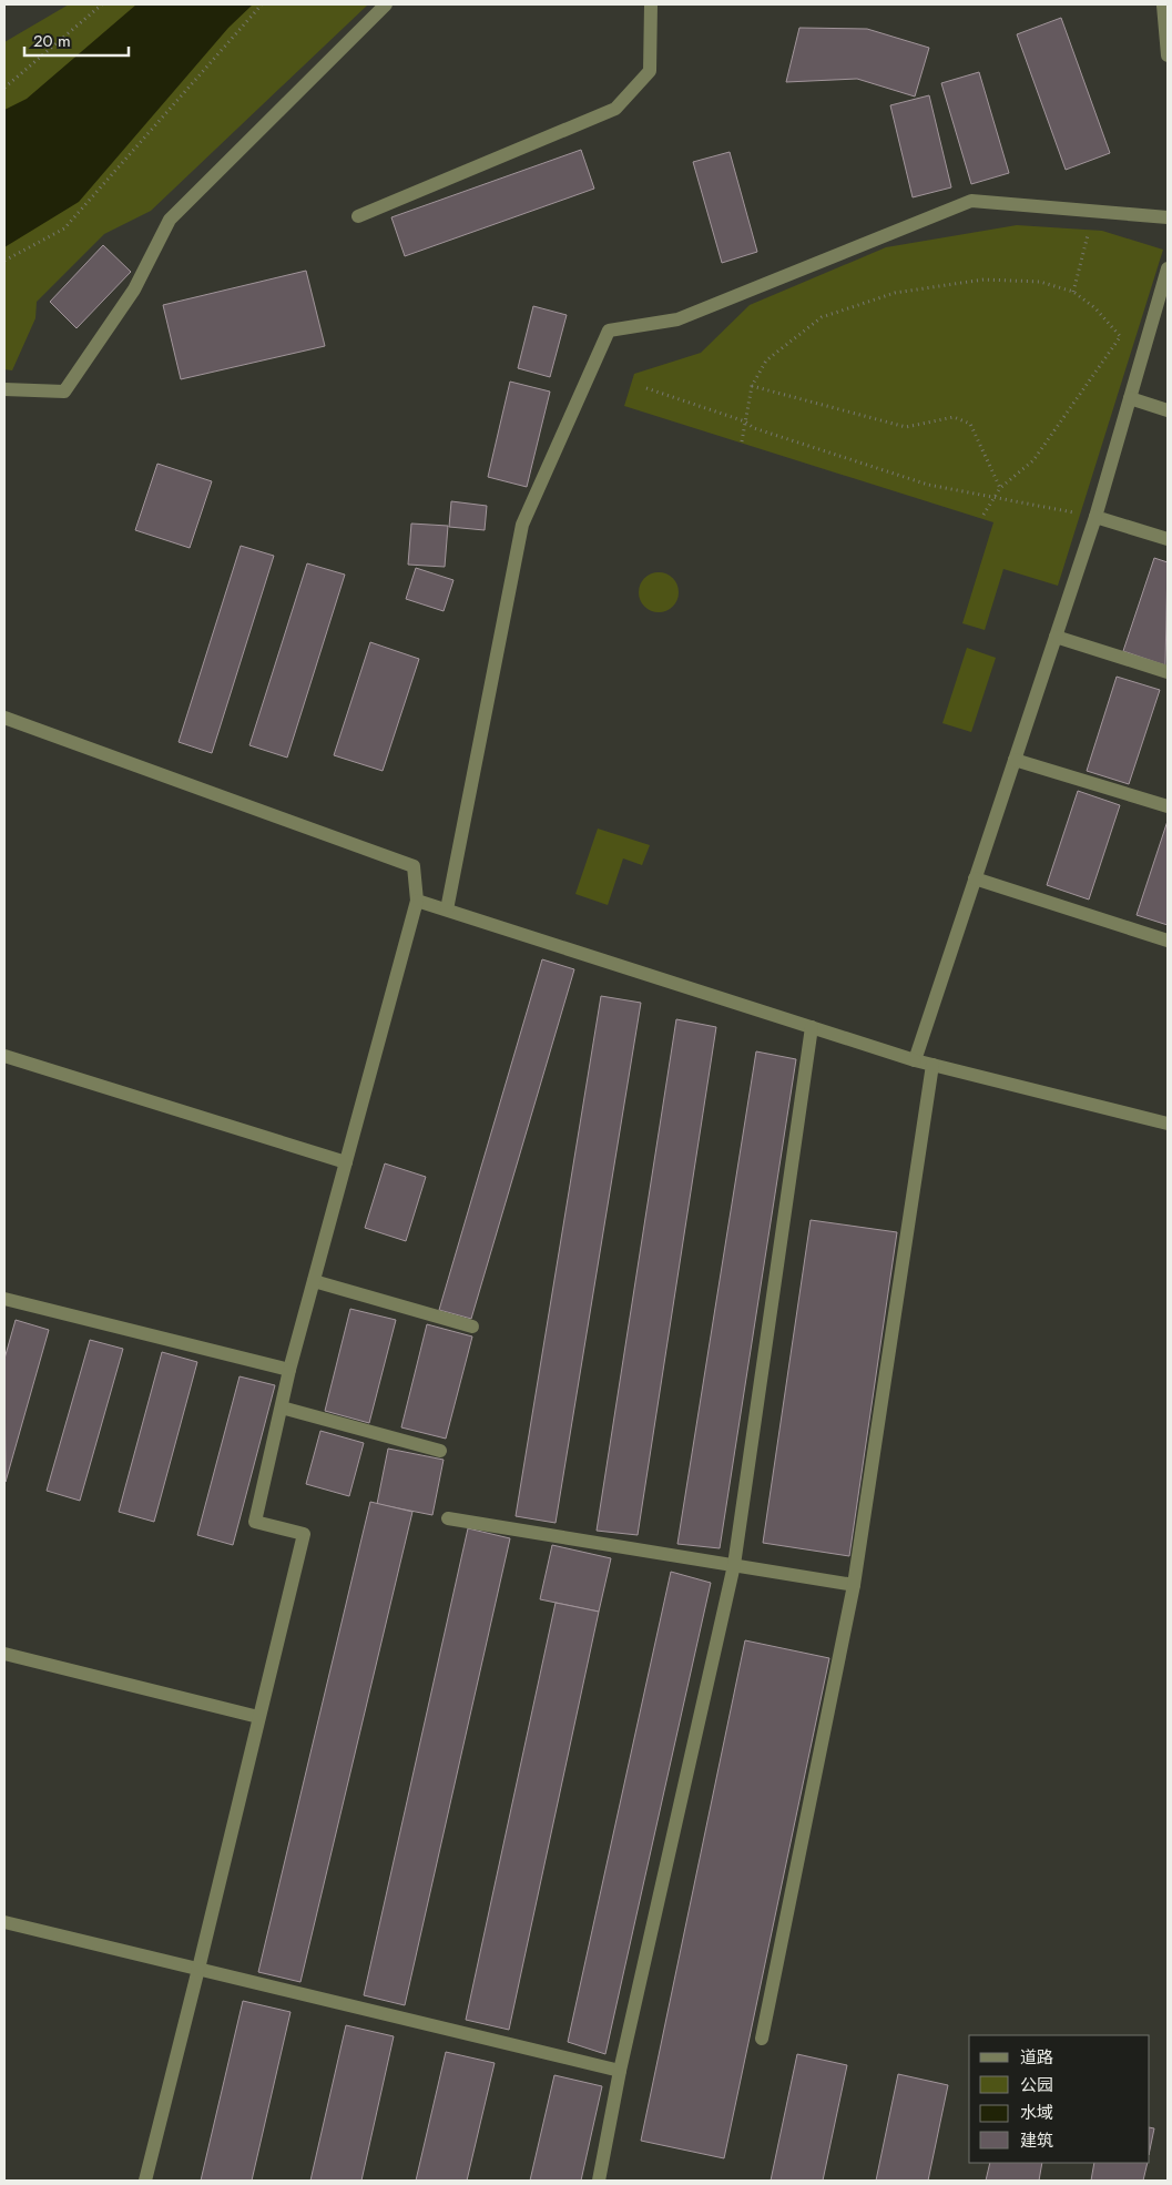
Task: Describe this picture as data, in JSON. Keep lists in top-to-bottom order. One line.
{"legend":["道路","公园","水域","建筑"],"scale_bar":"20 m"}
